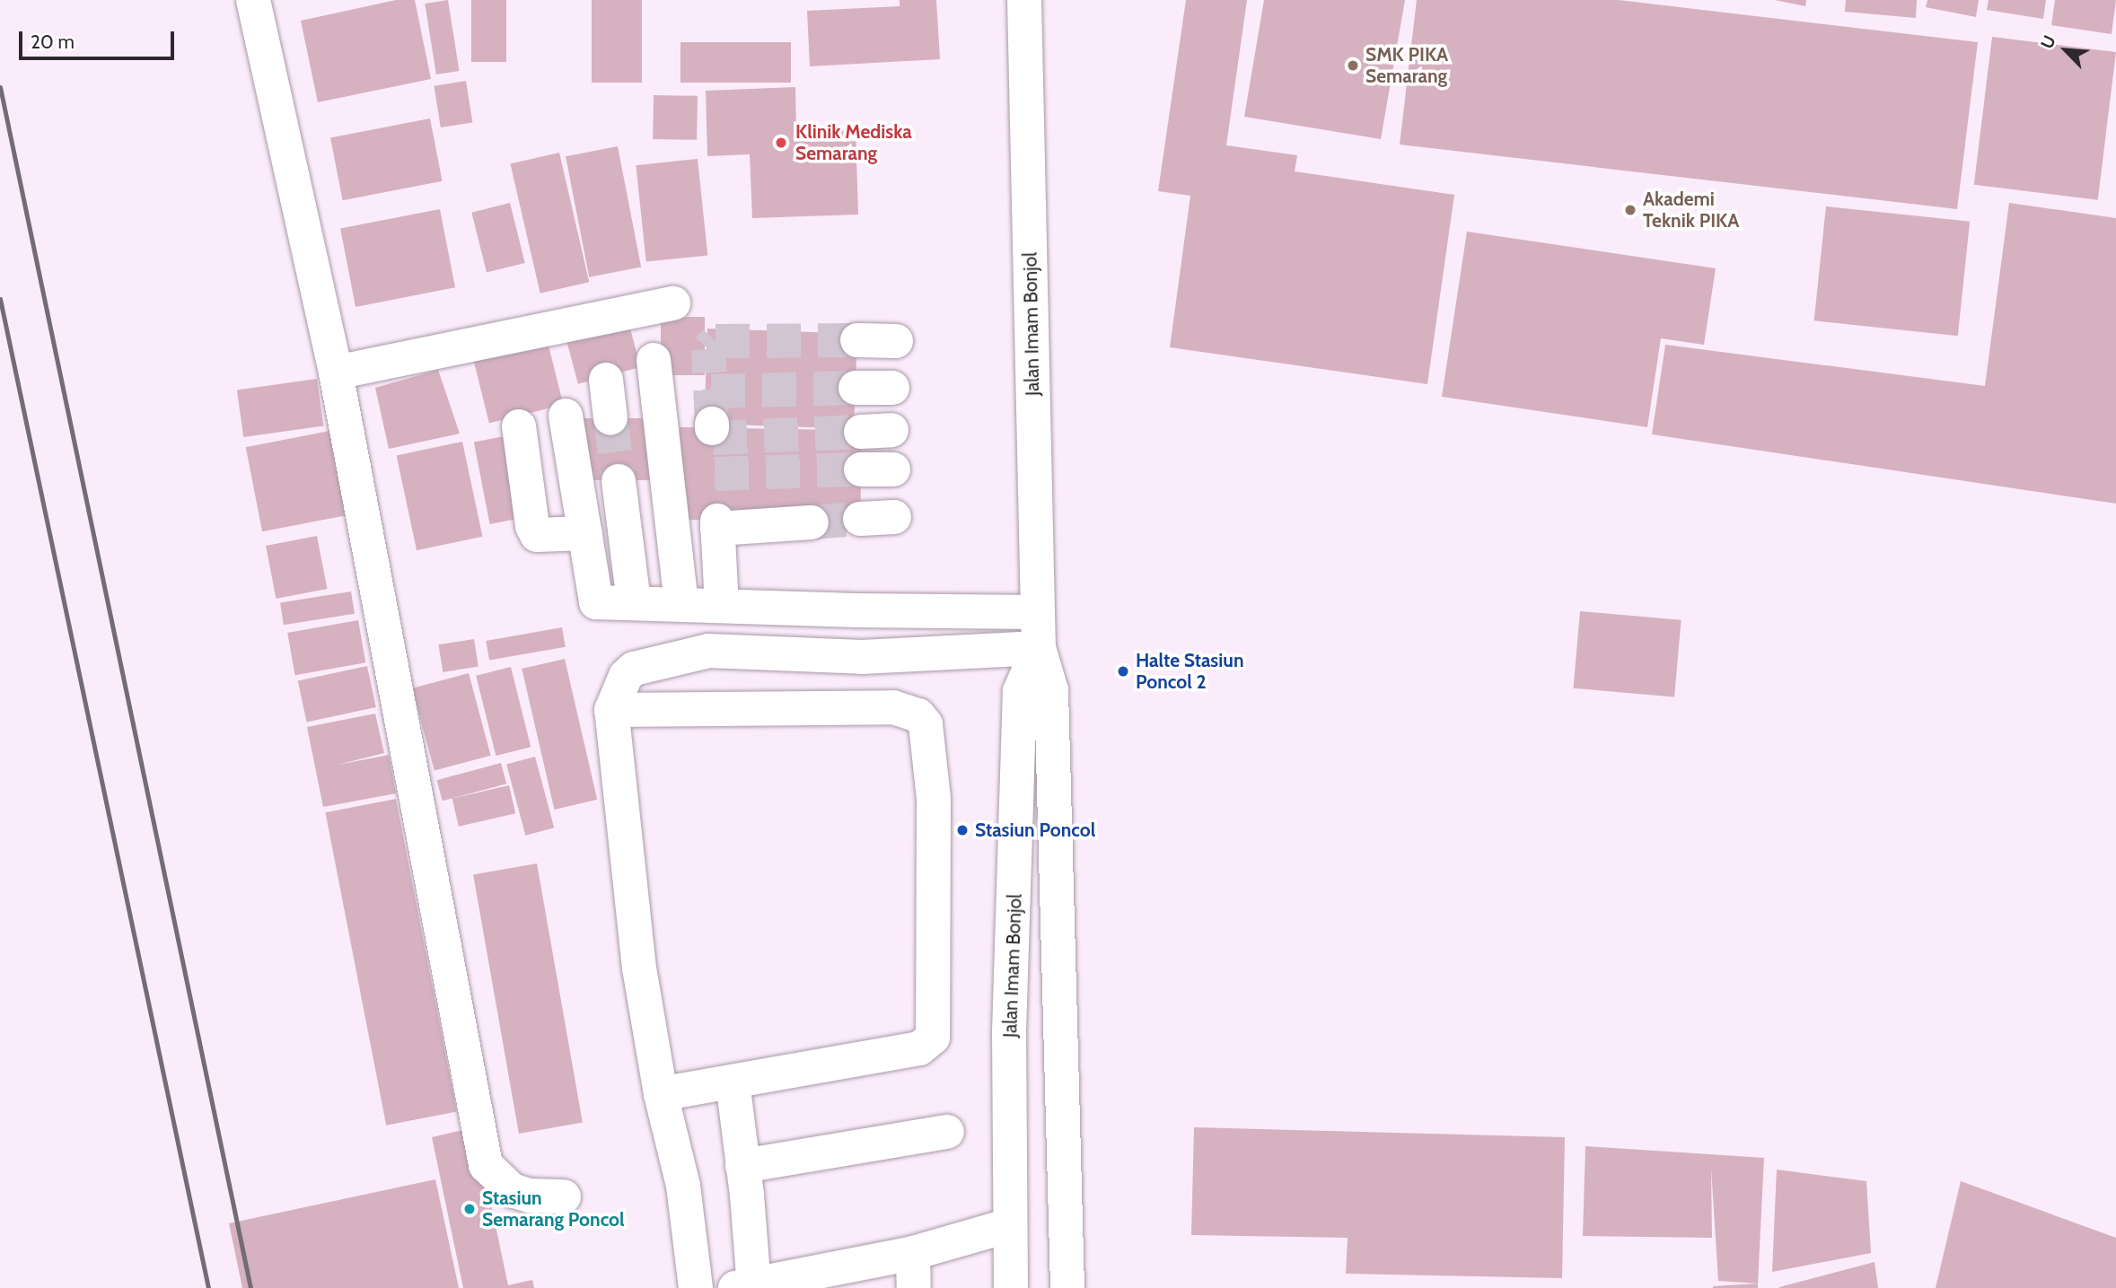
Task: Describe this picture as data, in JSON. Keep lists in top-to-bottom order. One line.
{"streets":{"main road":["Jalan Imam Bonjol"]},"places":["SMK PIKA Semarang","Klinik Mediska Semarang","Akademi Teknik PIKA","Halte Stasiun Poncol 2","Stasiun Poncol","Stasiun Semarang Poncol"],"scale_bar":"20 m","north":"top left"}
